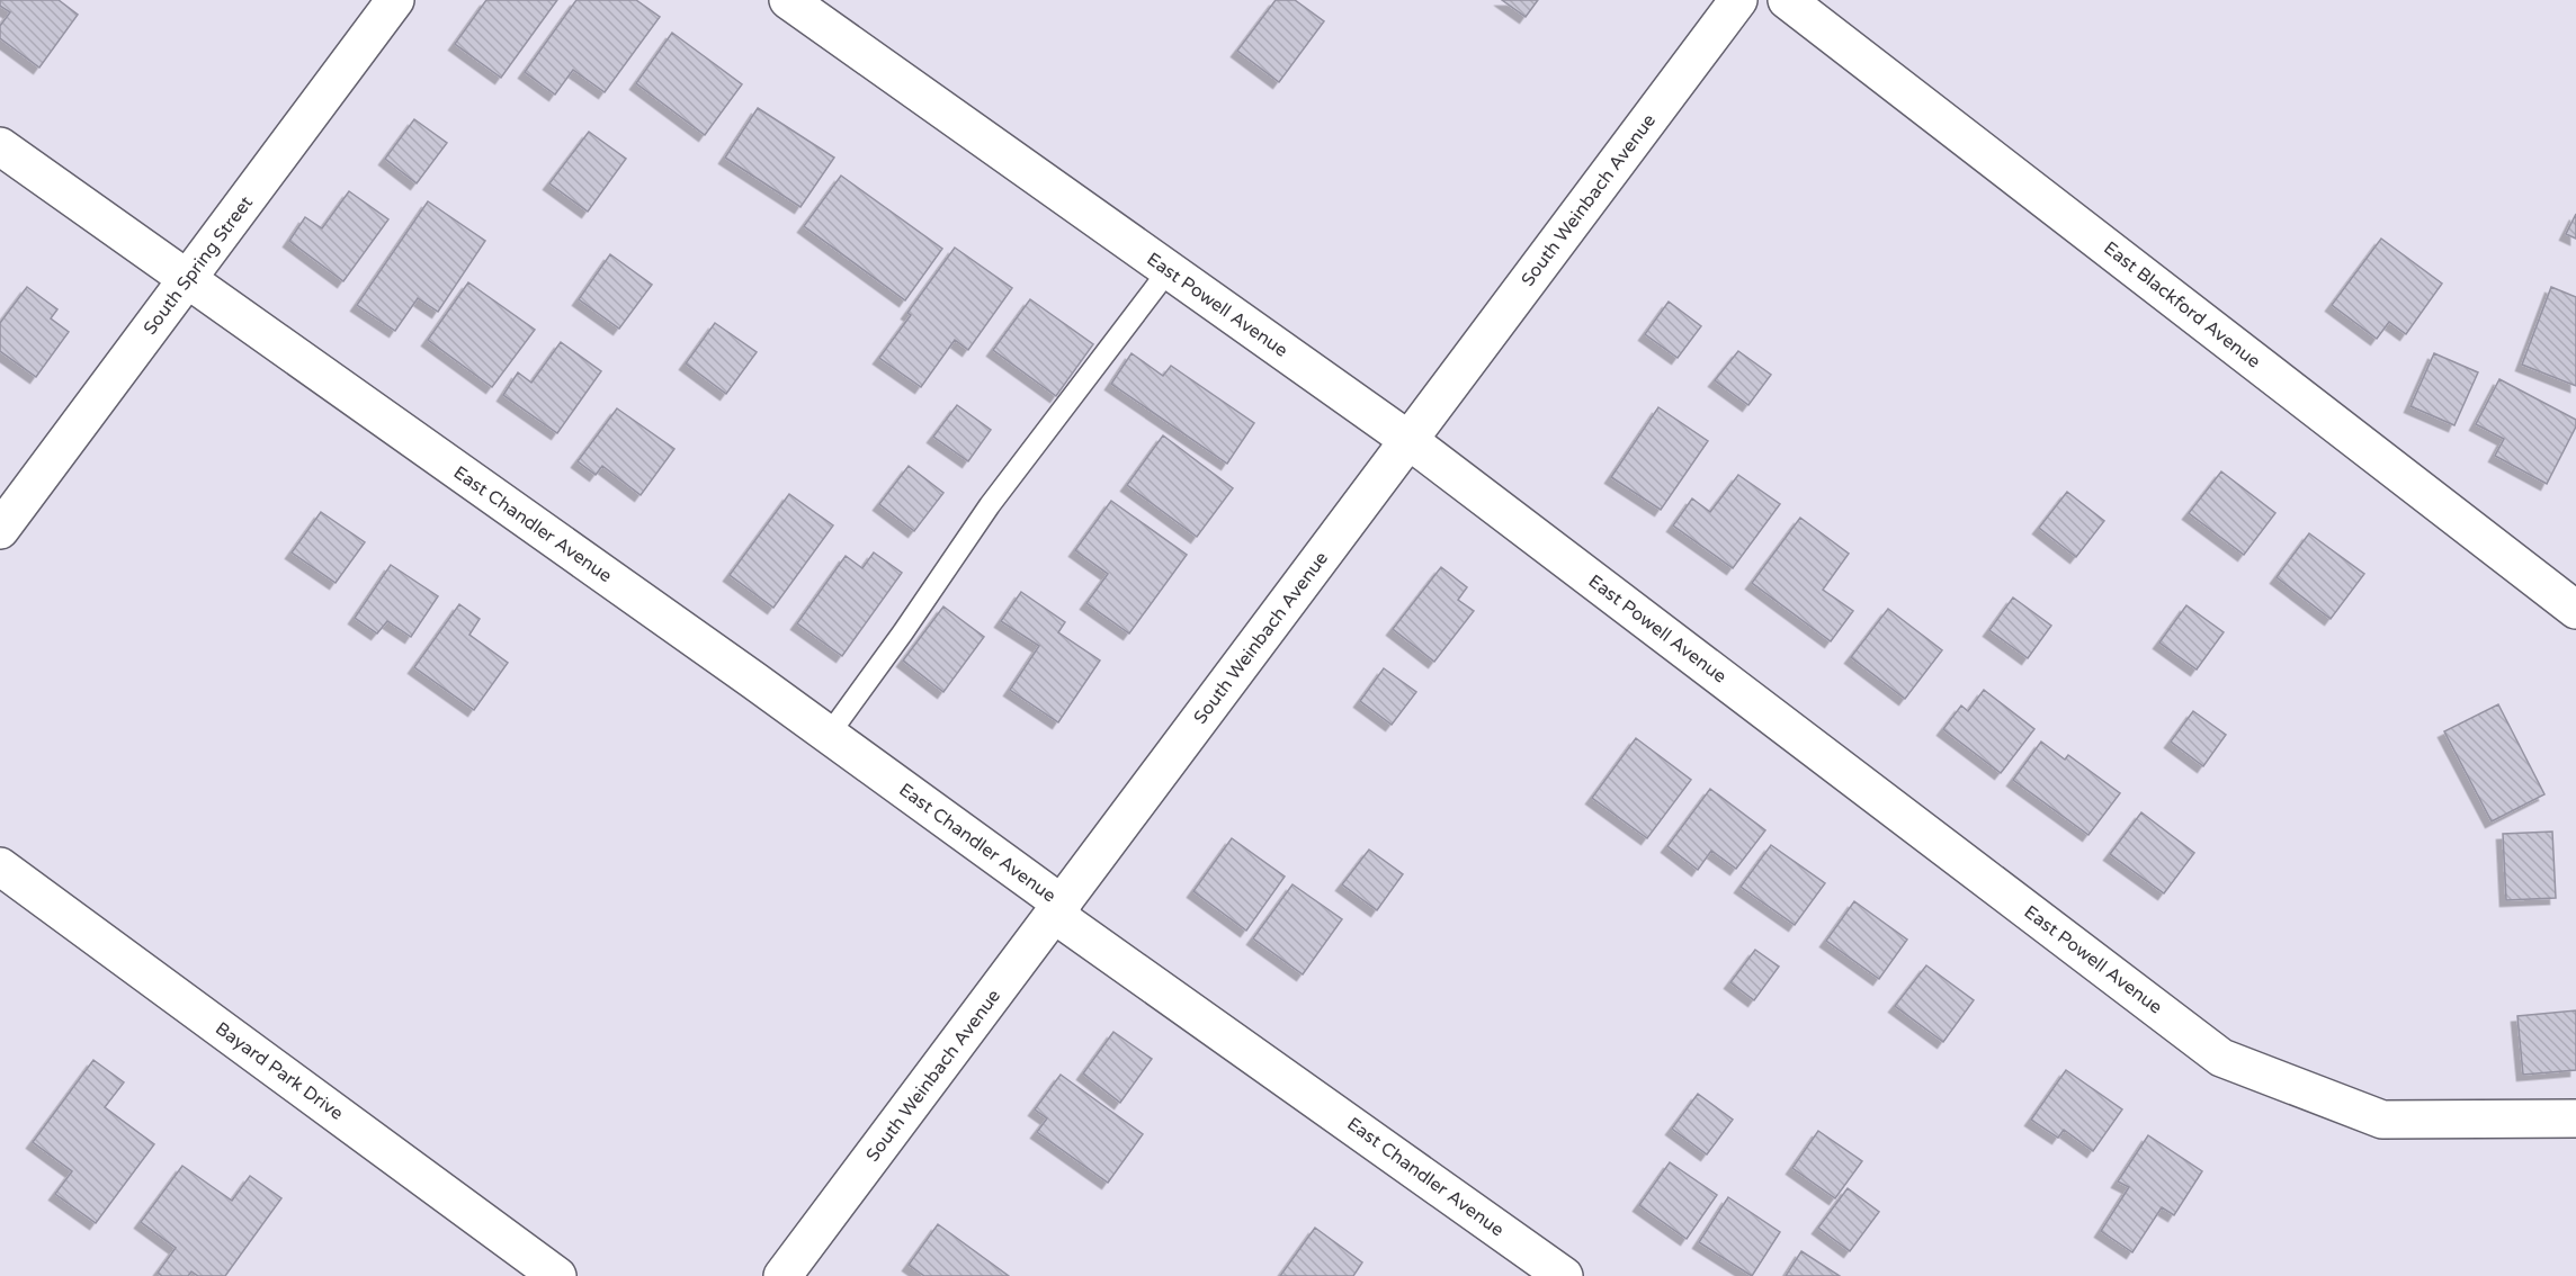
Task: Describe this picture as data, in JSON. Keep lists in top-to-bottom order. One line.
{"streets":{"street":["South Weinbach Avenue","South Spring Street","East Powell Avenue","East Blackford Avenue","East Chandler Avenue","Bayard Park Drive"]},"crossings":[["South Weinbach Avenue","East Powell Avenue"],["South Weinbach Avenue","East Chandler Avenue"],["South Spring Street","East Chandler Avenue"]]}
